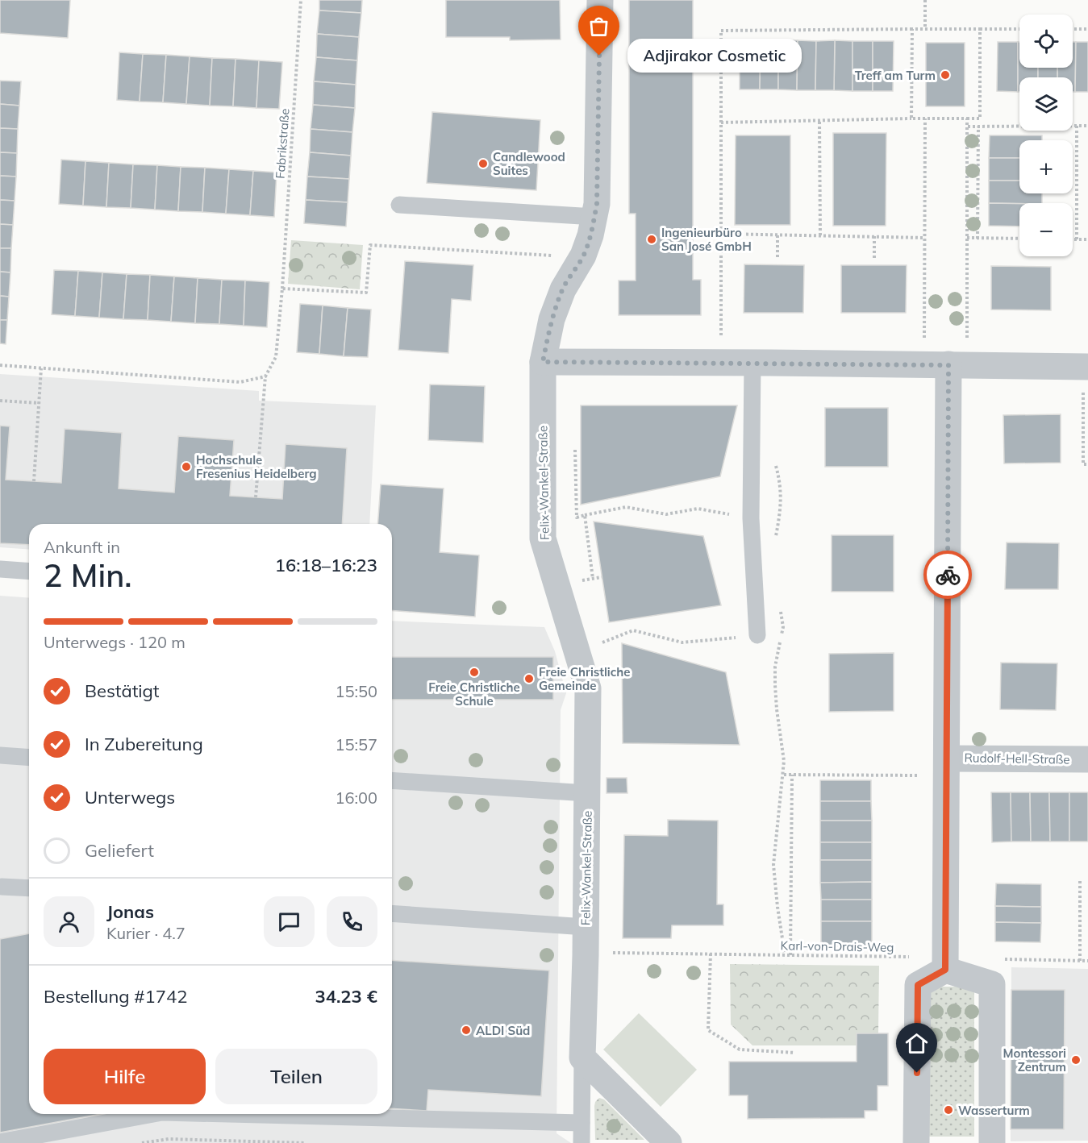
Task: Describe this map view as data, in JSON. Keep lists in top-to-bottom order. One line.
{"streets":{"street":["Felix-Wankel-Straße","Rudolf-Hell-Straße"],"path":["Fabrikstraße","Karl-von-Drais-Weg"]},"crossings":[["Felix-Wankel-Straße","Karl-von-Drais-Weg"]],"places":["Adjirakor Cosmetic","Treff am Turm","Candlewood Suites","Ingenieurbüro San José GmbH","Hochschule Fresenius Heidelberg","Freie Christliche Schule","Freie Christliche Gemeinde","ALDI Süd","Montessori Zentrum","Wasserturm"],"page":{"map_buttons":["+","−"],"bubble":"Adjirakor Cosmetic","heading":["2 Min.","Ankunft in","16:18–16:23"],"panel":["Jonas","Kurier · 4.7","Bestellung #1742","34.23 €"],"bar":"Unterwegs · 120 m","list":[["Bestätigt","15:50"],["In Zubereitung","15:57"],["Unterwegs","16:00"],"Geliefert"],"buttons":["Hilfe","Teilen"]}}
